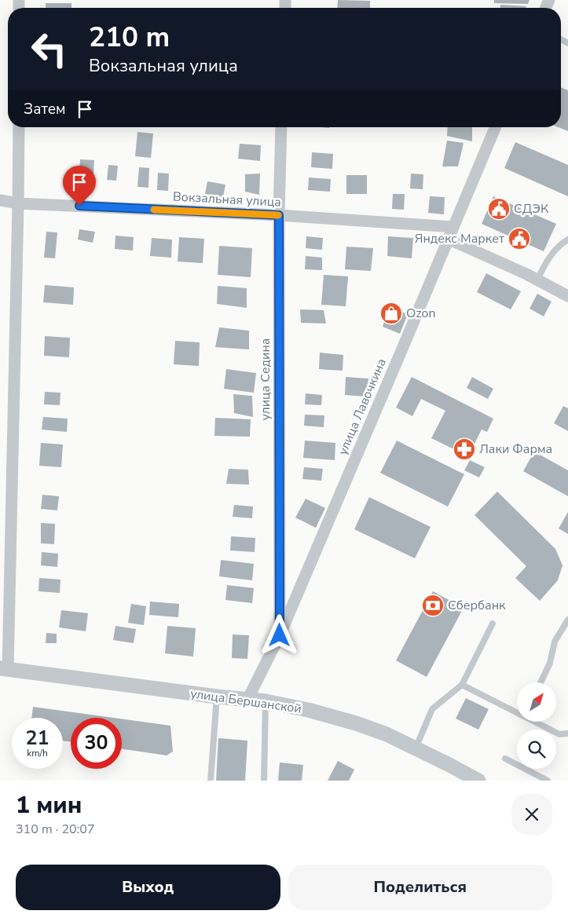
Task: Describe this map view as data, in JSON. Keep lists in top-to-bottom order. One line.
{"streets":{"street":["Вокзальная улица","улица Седина","улица Лавочкина","улица Бершанской"]},"crossings":[["Вокзальная улица","улица Седина"],["Вокзальная улица","улица Лавочкина"],["улица Седина","улица Лавочкина"],["улица Лавочкина","улица Бершанской"]],"places":{"public building":["СДЭК","Яндекс Маркет"],"shop":["Ozon"],"pharmacy":["Лаки Фарма"],"bank":["Сбербанк"]},"north":"top right","page":{"turn":["210 m","Вокзальная улица"],"then":"Затем","speed":"21 km/h","limit":"30","heading":["1 мин","310 m · 20:07"],"buttons":["Выход","Поделиться"]}}
